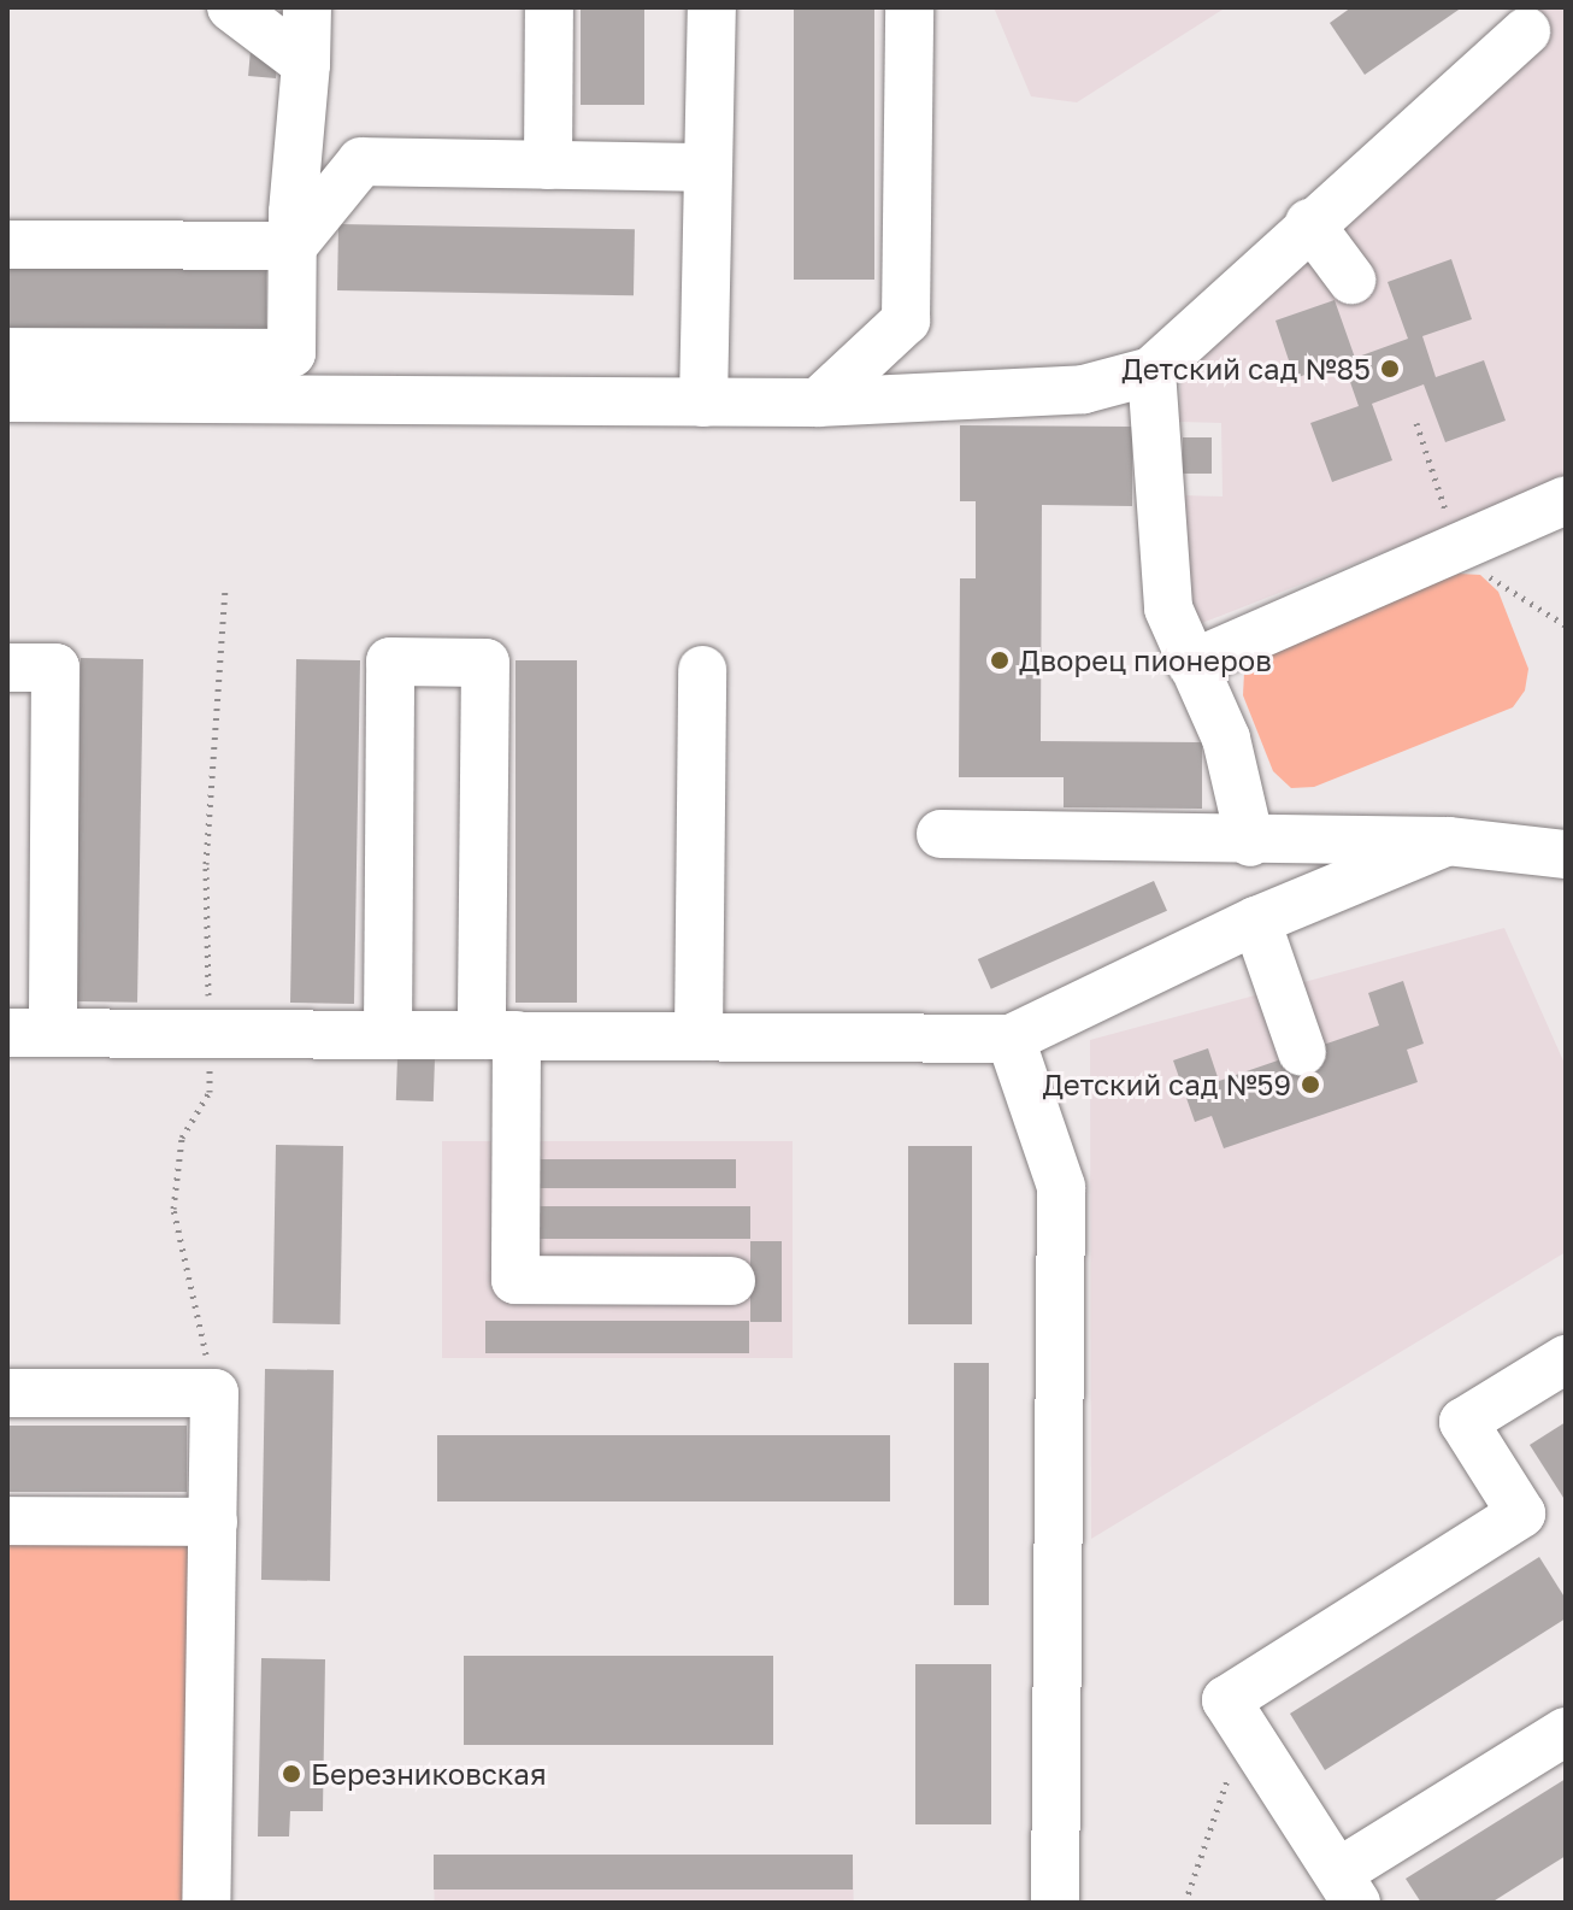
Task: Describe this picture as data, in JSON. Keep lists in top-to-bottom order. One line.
{"places":["Детский сад №85","Дворец пионеров","Детский сад №59","Березниковская"]}
